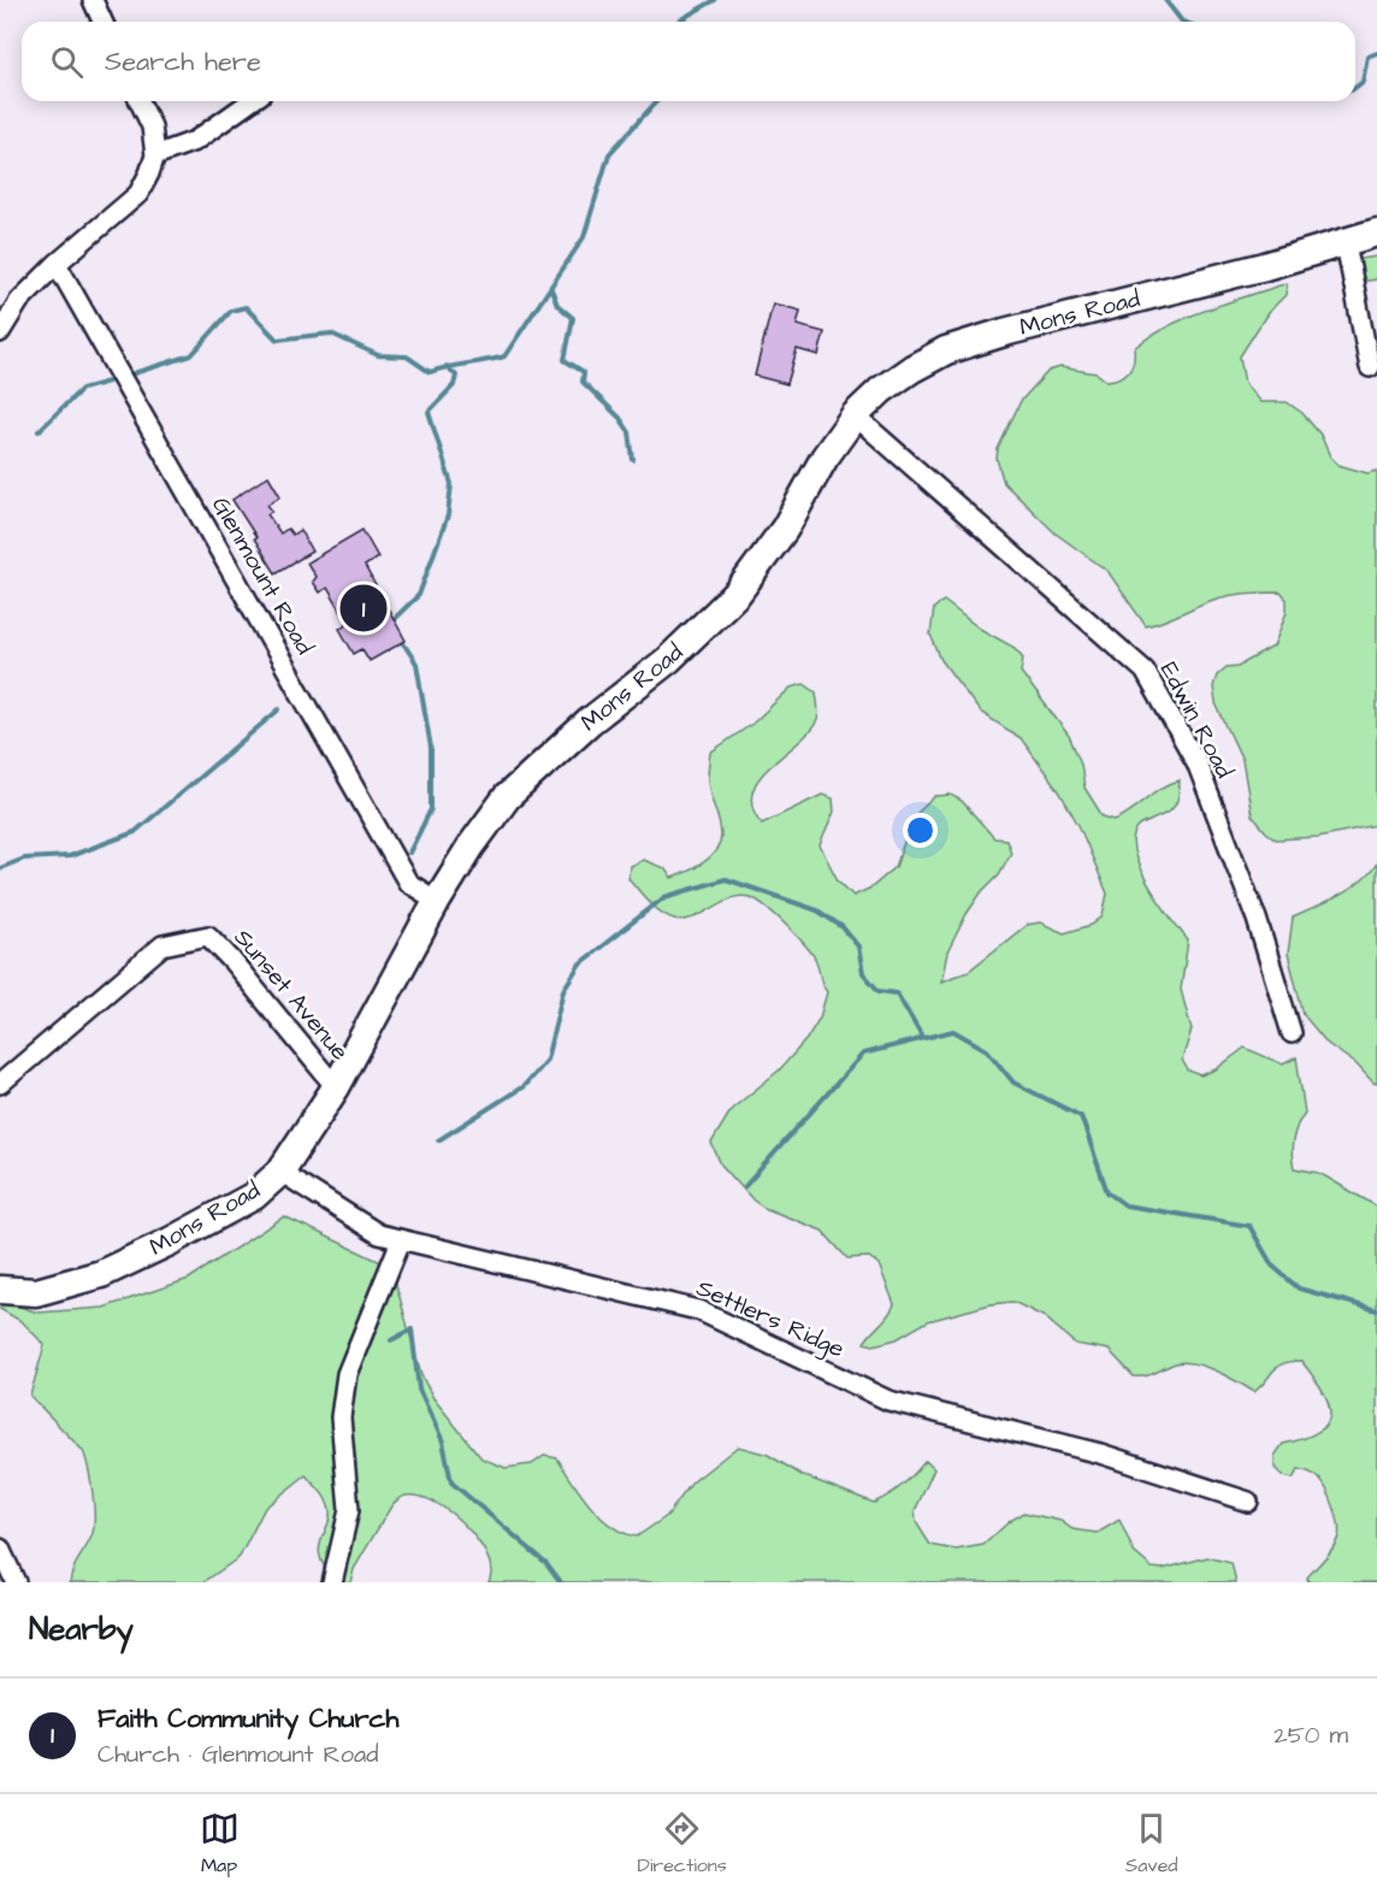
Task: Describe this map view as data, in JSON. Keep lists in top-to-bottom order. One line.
{"streets":{"main road":["Mons Road"],"street":["Glenmount Road","Edwin Road","Sunset Avenue","Settlers Ridge"]},"crossings":[["Mons Road","Glenmount Road"],["Mons Road","Edwin Road"],["Mons Road","Sunset Avenue"],["Mons Road","Settlers Ridge"]],"page":{"search":"Search here","pins":"1","heading":"Nearby","list":[{"mark":"1","name":"Faith Community Church","note":"Church · Glenmount Road","value":"250 m"}],"nav":["Map","Directions","Saved"]}}
